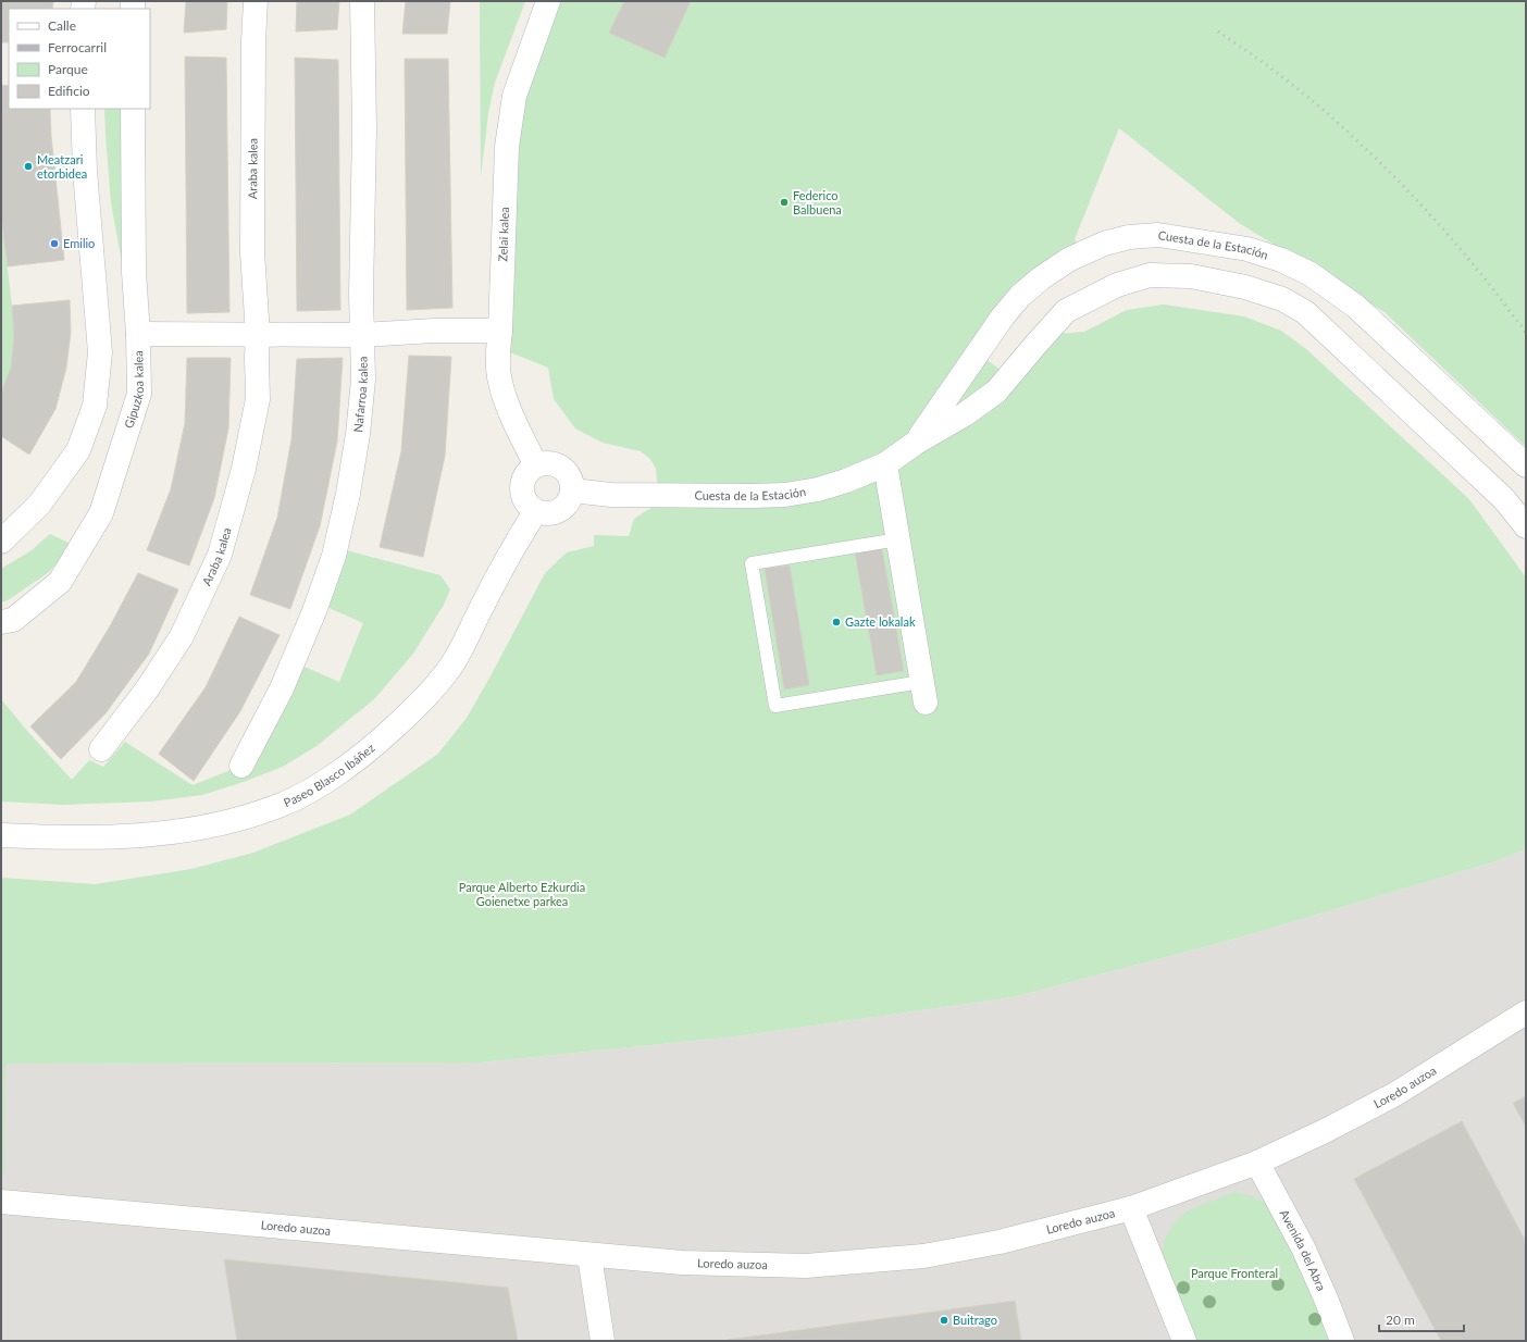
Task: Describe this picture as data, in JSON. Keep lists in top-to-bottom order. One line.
{"streets":{"street":["Araba kalea","Zelai kalea","Cuesta de la Estación","Gipuzkoa kalea","Nafarroa kalea","Paseo Blasco Ibáñez","Loredo auzoa","Avenida del Abra"]},"crossings":[["Zelai kalea","Cuesta de la Estación"],["Zelai kalea","Paseo Blasco Ibáñez"],["Cuesta de la Estación","Paseo Blasco Ibáñez"],["Loredo auzoa","Avenida del Abra"]],"parks":["Parque Alberto Ezkurdia Goienetxe parkea","Parque Fronteral"],"places":["Meatzari etorbidea","Federico Balbuena","Emilio","Gazte lokalak","Buitrago"],"legend":["Calle","Ferrocarril","Parque","Edificio"],"scale_bar":"20 m"}
